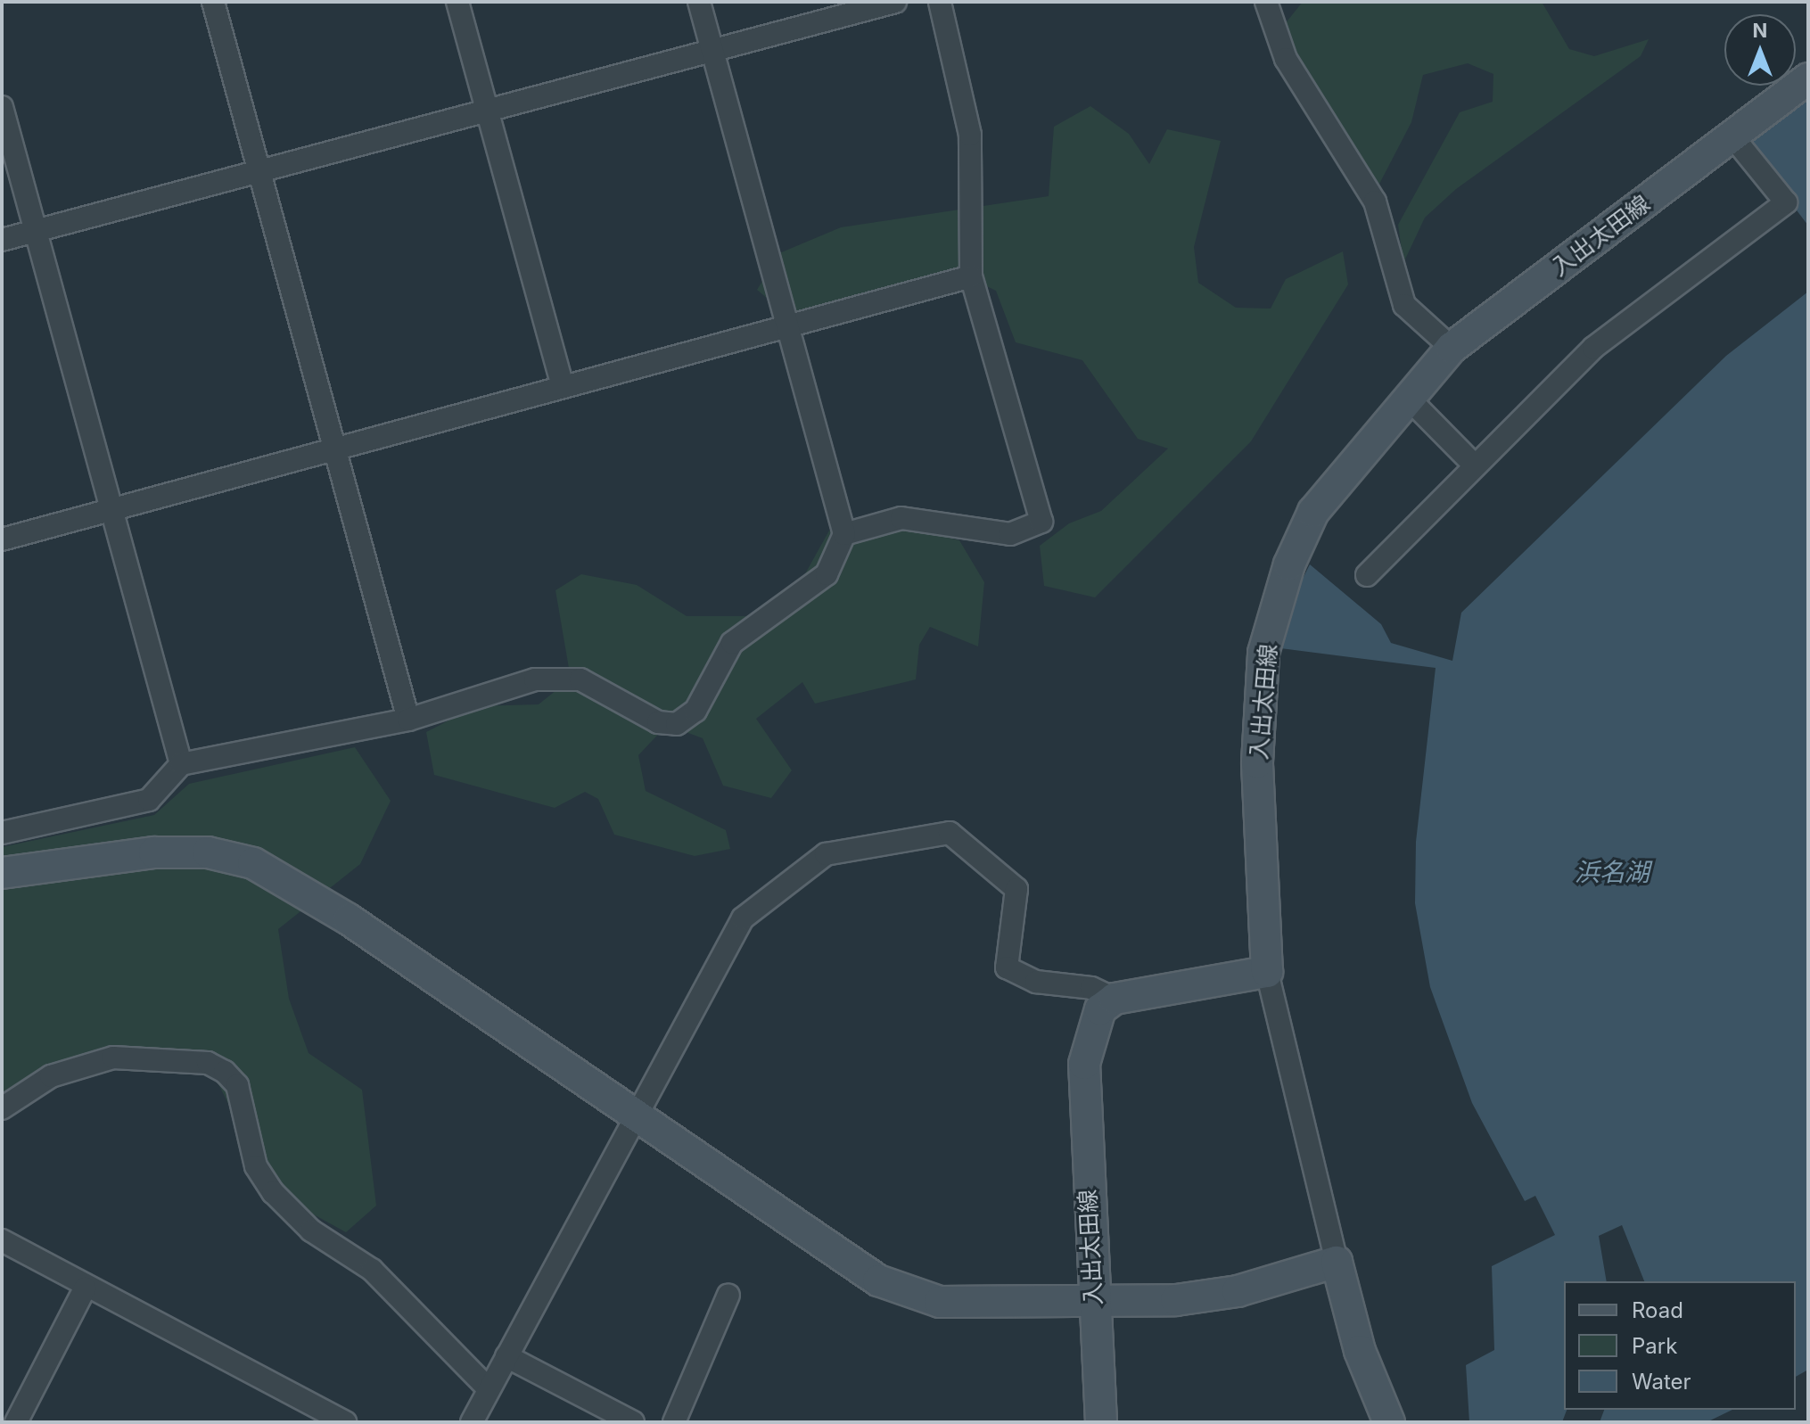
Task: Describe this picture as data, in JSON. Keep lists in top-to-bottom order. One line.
{"streets":{"main road":["入出太田線"]},"water":["浜名湖"],"legend":["Road","Park","Water"],"north":"top"}
